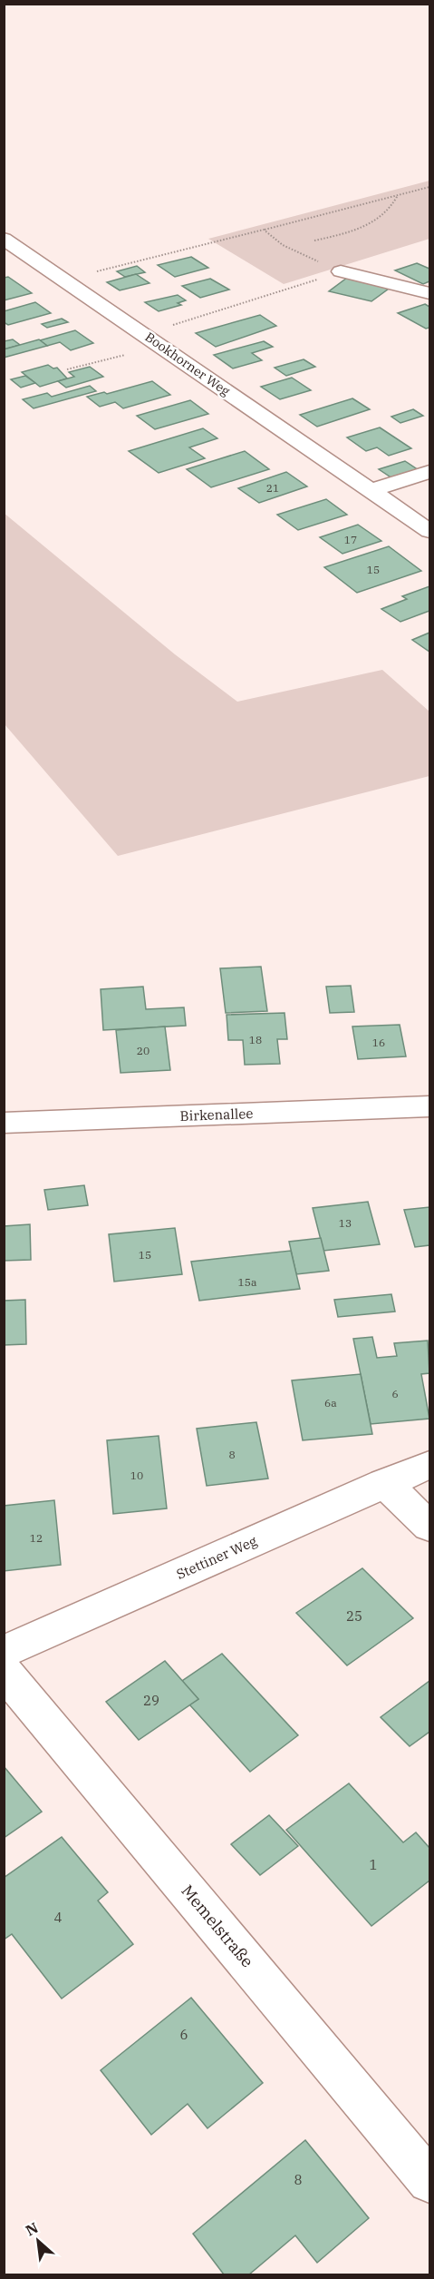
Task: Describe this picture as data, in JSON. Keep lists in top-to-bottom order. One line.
{"streets":{"street":["Bookhorner Weg","Birkenallee","Stettiner Weg","Memelstraße"]},"house_numbers":["21","17","15","18","16","20","13","15","15a","6","6a","8","10","12","25","29","1","4","6","8"],"north":"top left"}
